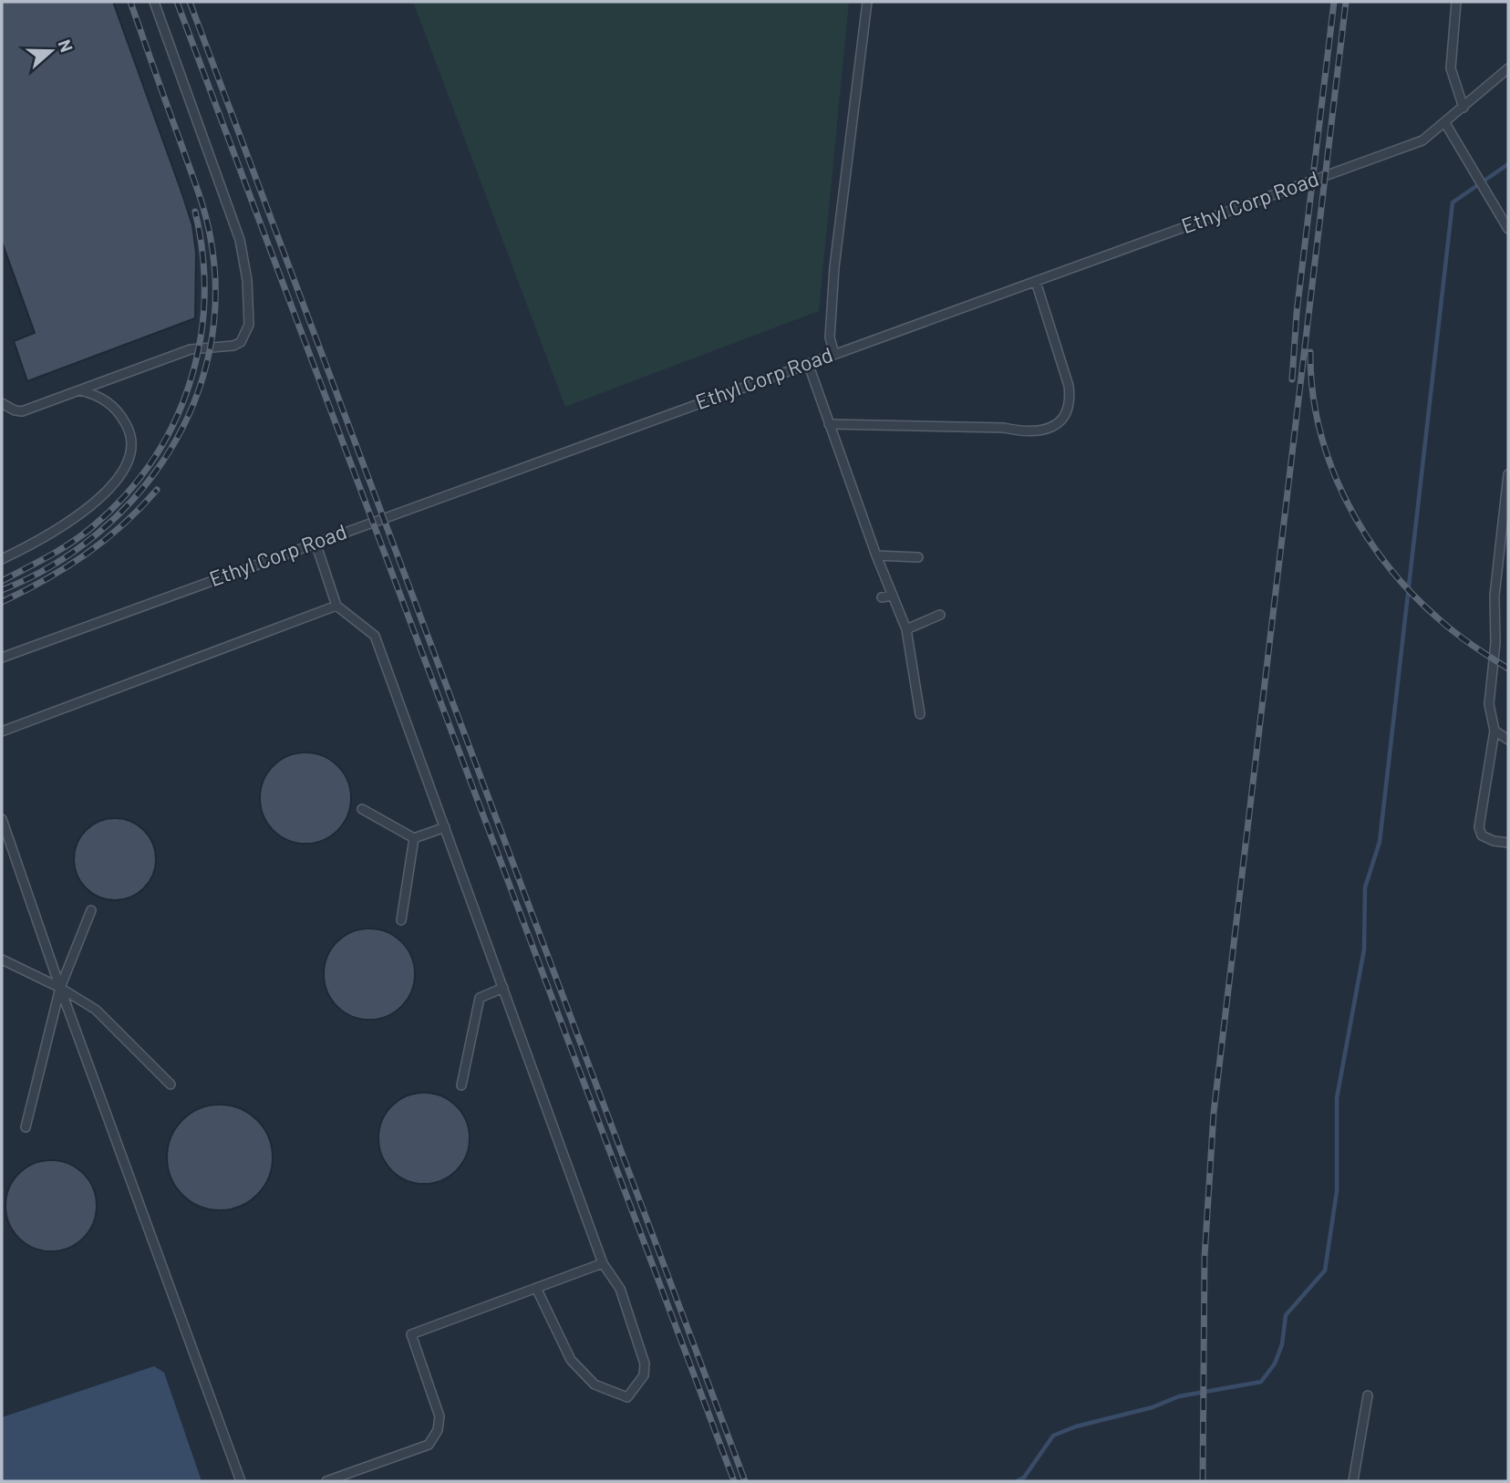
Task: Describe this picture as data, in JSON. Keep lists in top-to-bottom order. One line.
{"streets":{"lane":["Ethyl Corp Road"]},"north":"right"}
